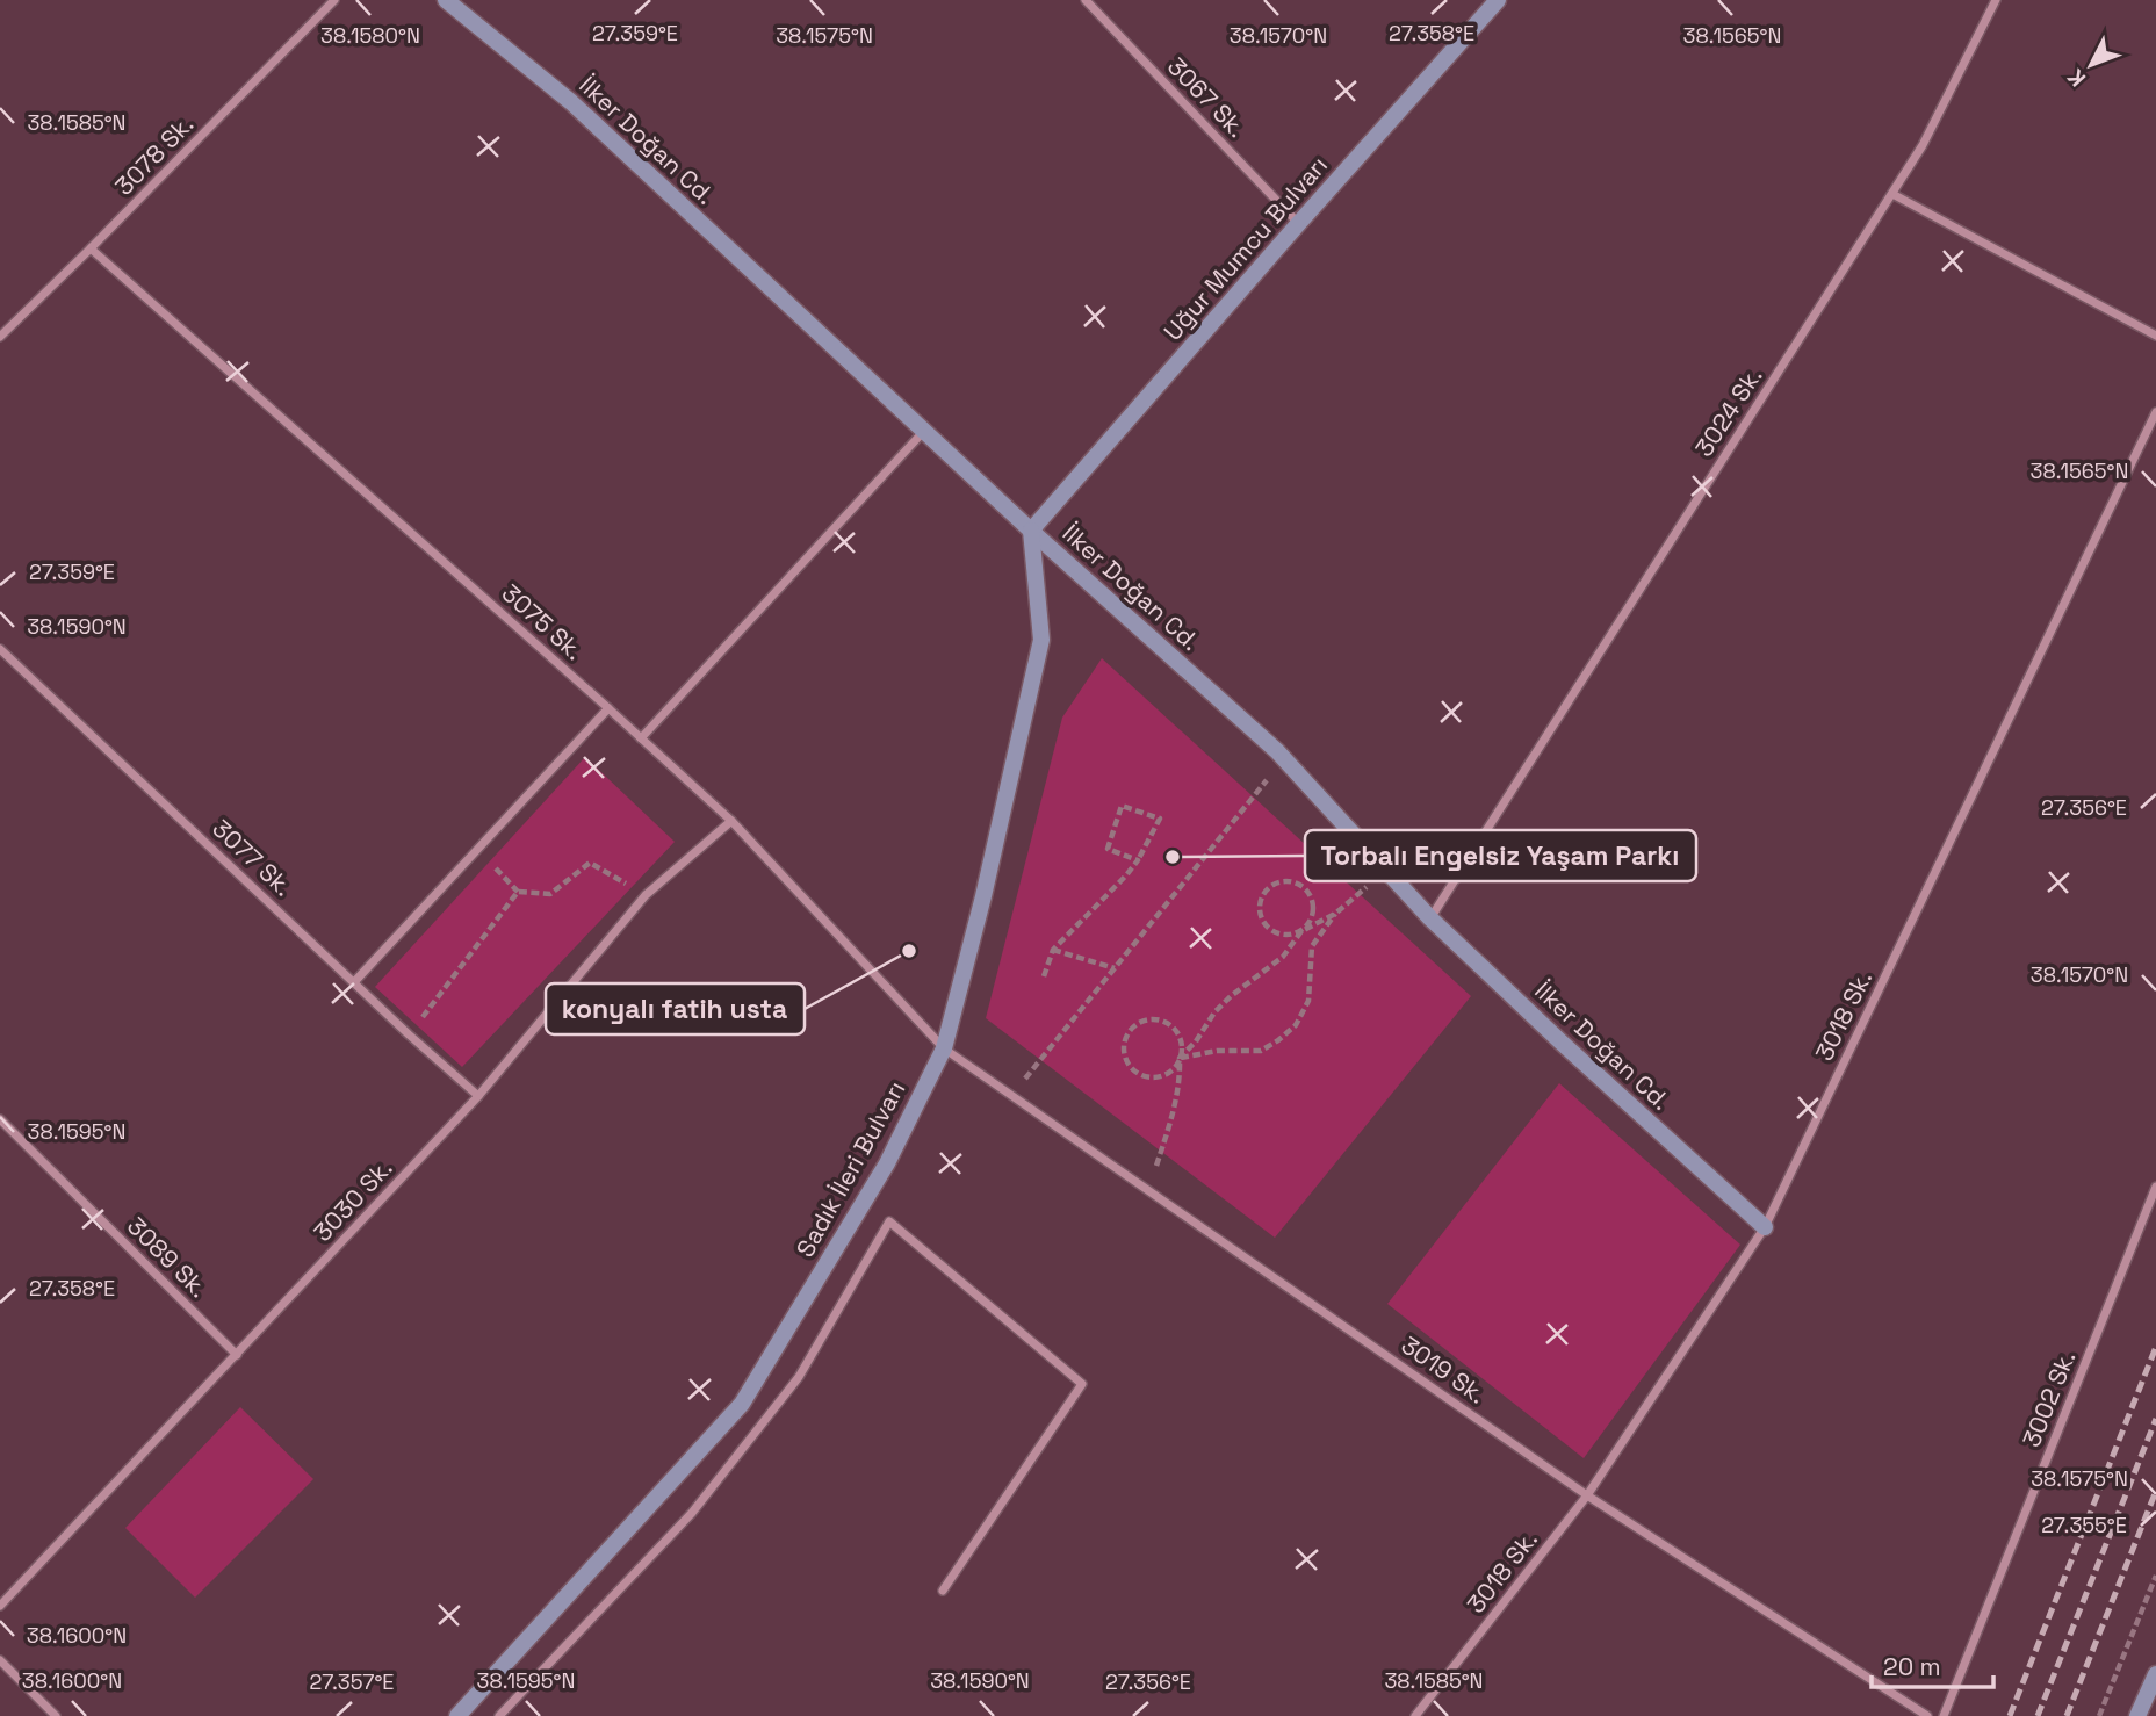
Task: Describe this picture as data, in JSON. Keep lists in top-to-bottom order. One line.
{"streets":{"main road":["İlker Doğan Cd.","Uğur Mumcu Bulvarı","Sadık İleri Bulvarı"],"street":["3067 Sk.","3078 Sk.","3024 Sk.","3075 Sk.","3077 Sk.","3018 Sk.","3030 Sk.","3089 Sk.","3019 Sk.","3002 Sk."]},"crossings":[["3067 Sk.","Uğur Mumcu Bulvarı"],["İlker Doğan Cd.","Uğur Mumcu Bulvarı"],["İlker Doğan Cd.","3024 Sk."],["İlker Doğan Cd.","3018 Sk."],["İlker Doğan Cd.","Sadık İleri Bulvarı"],["3078 Sk.","3075 Sk."],["Uğur Mumcu Bulvarı","Sadık İleri Bulvarı"],["3075 Sk.","Sadık İleri Bulvarı"],["3075 Sk.","3030 Sk."],["3075 Sk.","3019 Sk."],["3077 Sk.","3030 Sk."],["3018 Sk.","3019 Sk."],["Sadık İleri Bulvarı","3019 Sk."],["3030 Sk.","3089 Sk."]],"places":["Torbalı Engelsiz Yaşam Parkı","konyalı fatih usta"],"scale_bar":"20 m","north":"bottom left","coordinates":["27.359°E","27.358°E","38.1580°N","38.1575°N","38.1570°N","38.1565°N","38.1585°N","38.1590°N","27.356°E","38.1595°N","27.355°E","38.1600°N","27.357°E"]}
